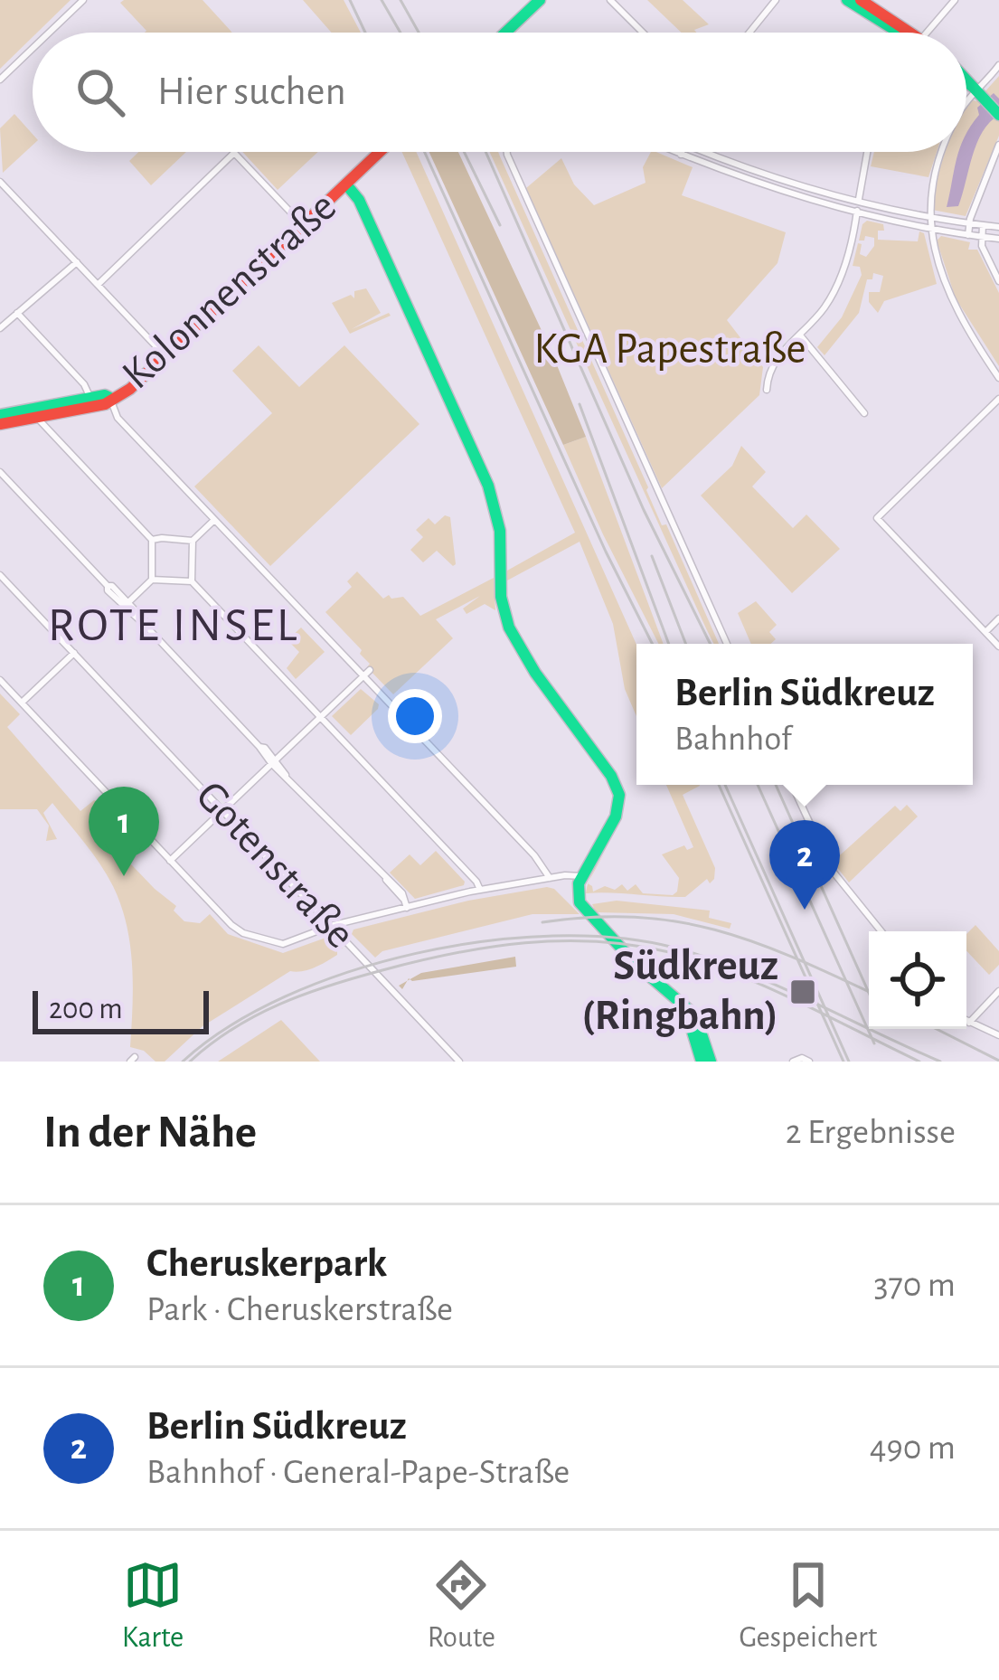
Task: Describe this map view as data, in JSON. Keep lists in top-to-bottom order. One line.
{"streets":{"street":["Kolonnenstraße","Gotenstraße"]},"districts":["ROTE INSEL"],"parks":["KGA Papestraße"],"places":{"transit":["Südkreuz (Ringbahn)"]},"scale_bar":"200 m","page":{"search":"Hier suchen","popup":["Berlin Südkreuz","Bahnhof"],"pins":["1","2"],"scale":"200 m","heading":["In der Nähe","2 Ergebnisse"],"list":[{"mark":"1","name":"Cheruskerpark","note":"Park · Cheruskerstraße","value":"370 m"},{"mark":"2","name":"Berlin Südkreuz","note":"Bahnhof · General-Pape-Straße","value":"490 m"}],"nav":["Karte","Route","Gespeichert"]}}
